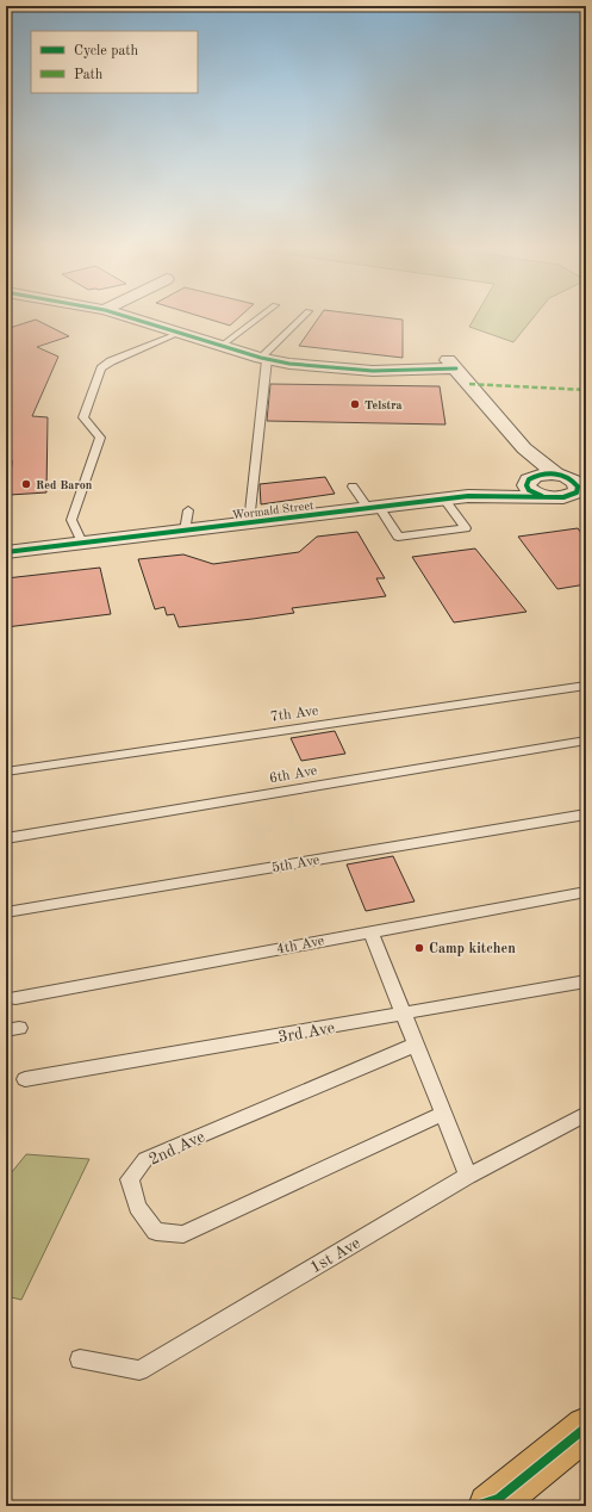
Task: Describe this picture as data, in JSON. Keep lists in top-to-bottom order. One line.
{"streets":{"street":["Wormald Street"],"lane":["7th Ave","6th Ave","5th Ave","4th Ave","3rd Ave","2nd Ave","1st Ave"]},"places":["Telstra","Red Baron","Camp kitchen"],"legend":["Cycle path","Path"]}
